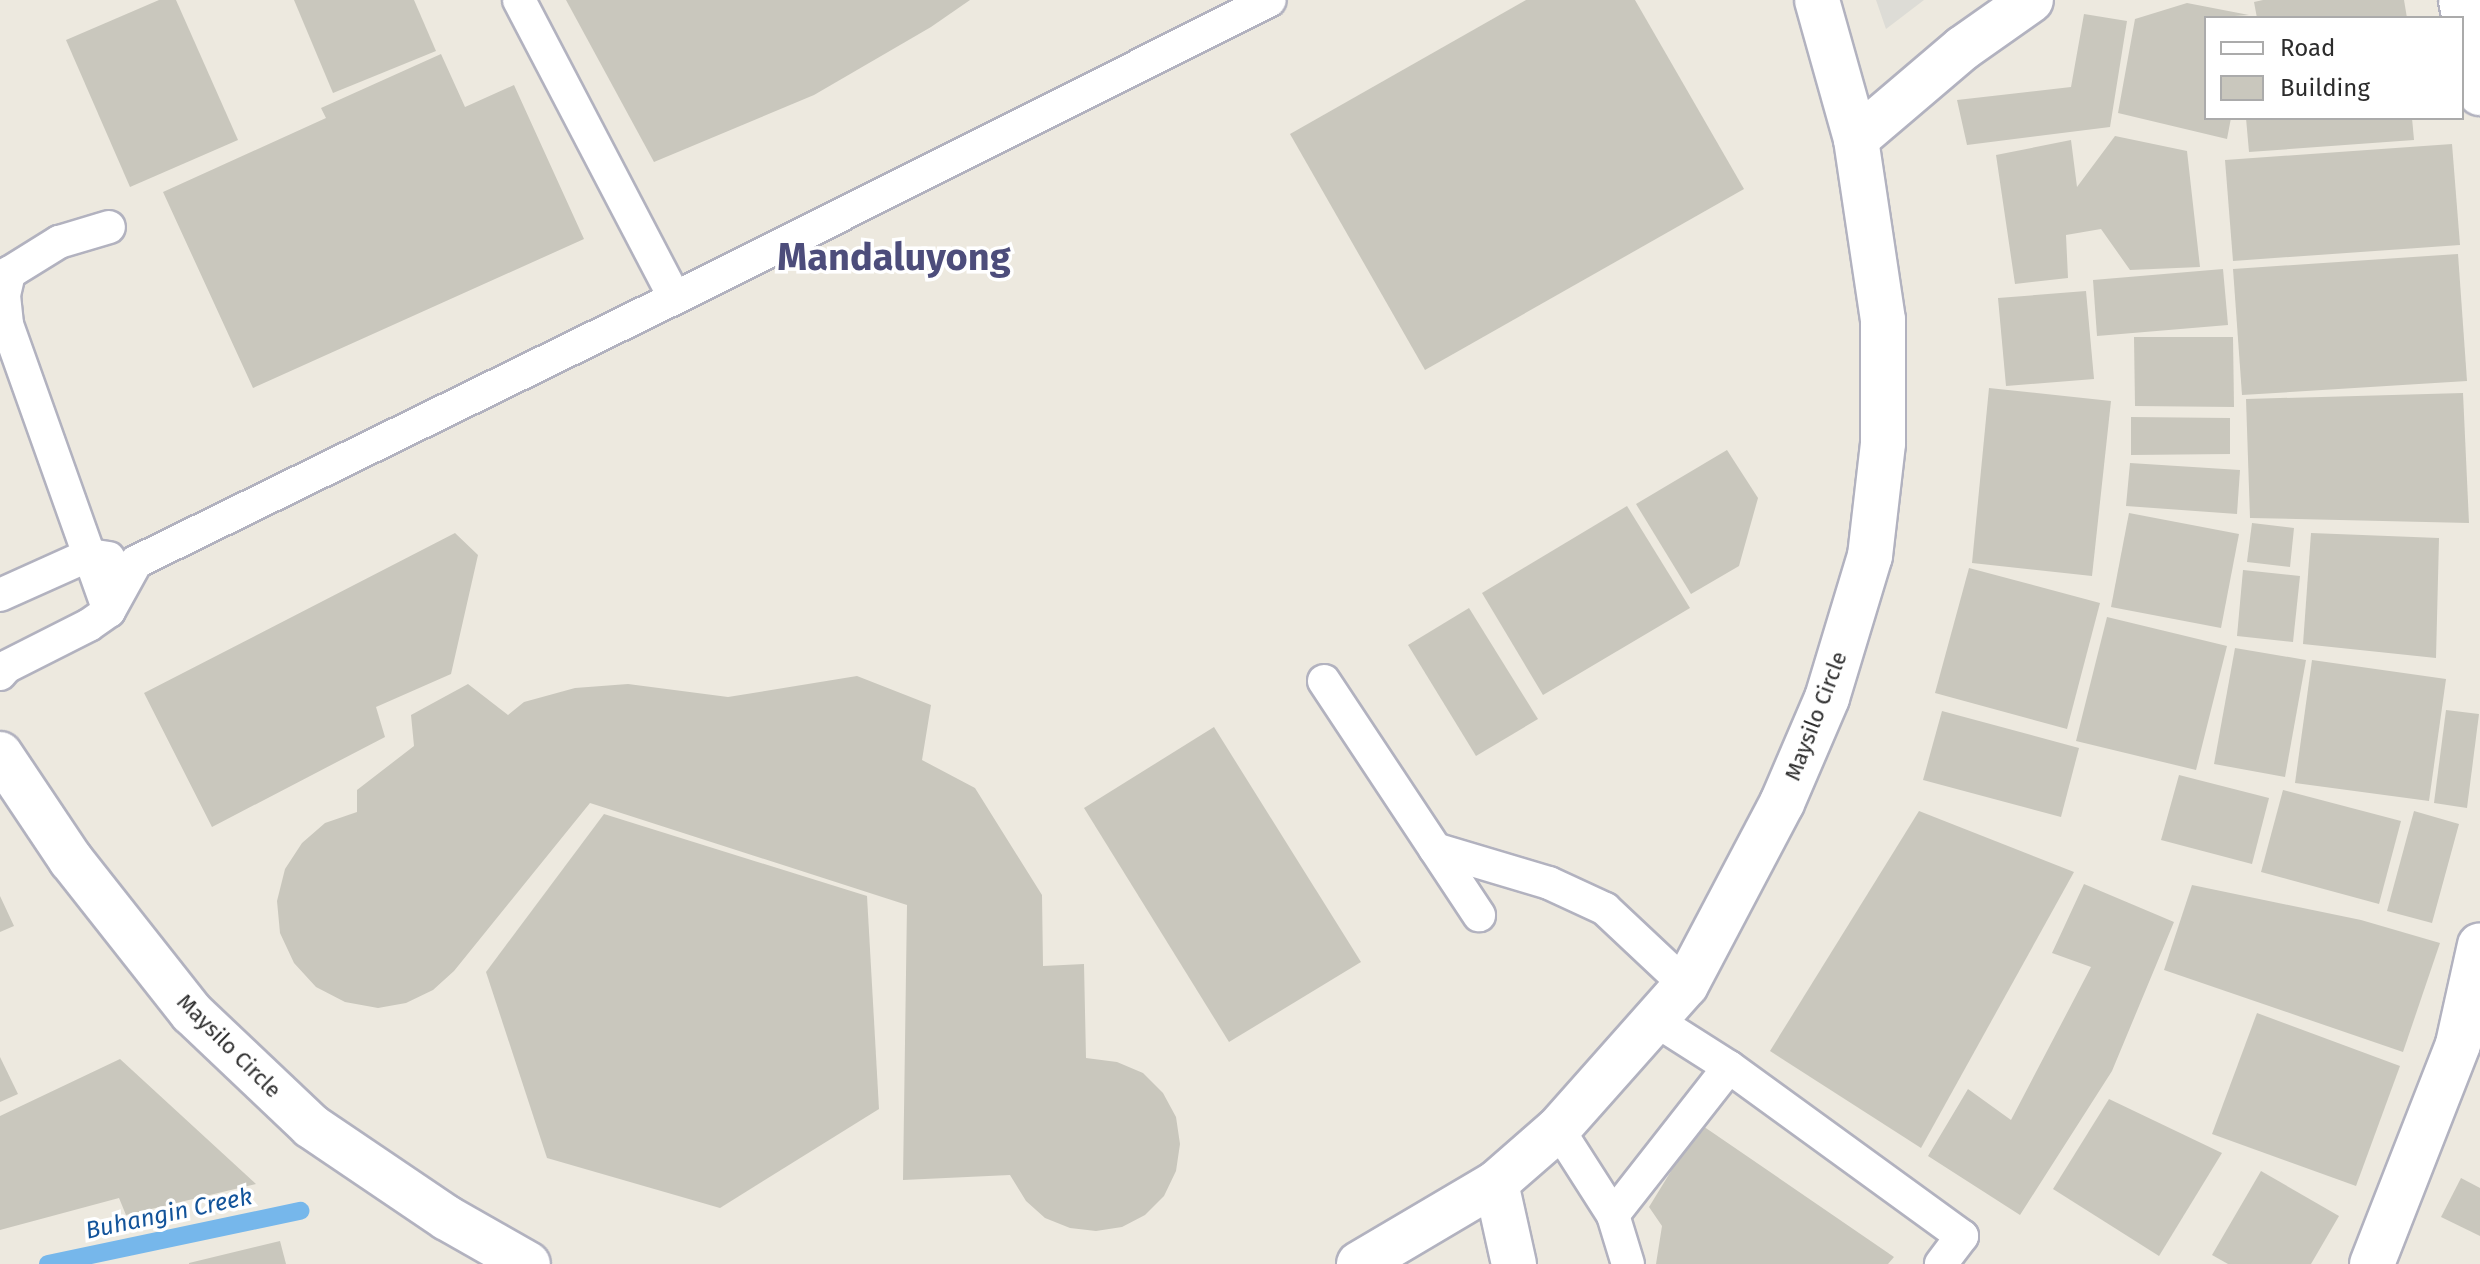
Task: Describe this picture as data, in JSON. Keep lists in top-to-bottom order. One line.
{"streets":{"main road":["Maysilo Circle"]},"districts":["Mandaluyong"],"water":["Buhangin Creek"],"legend":["Road","Building"]}
